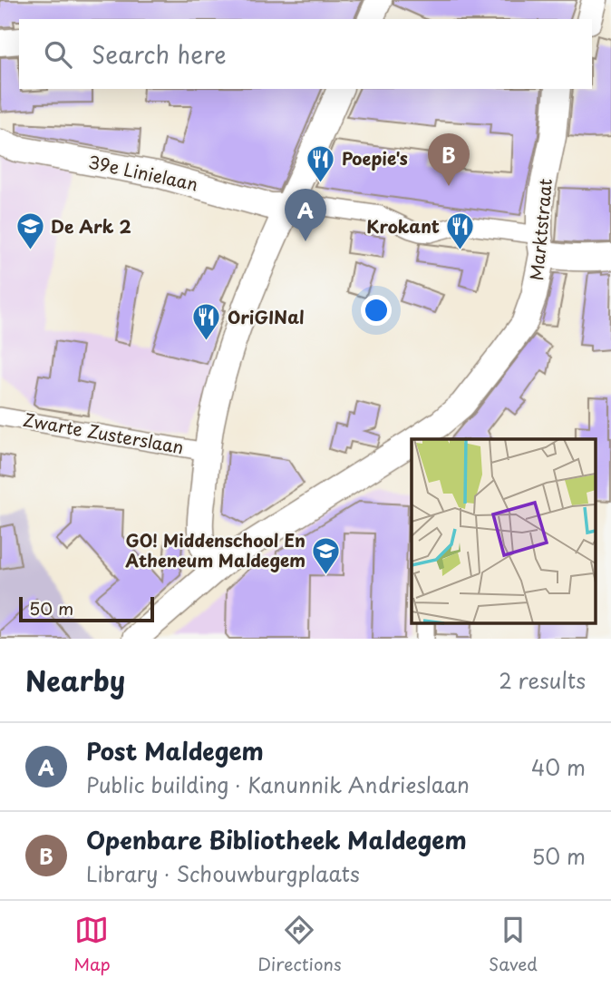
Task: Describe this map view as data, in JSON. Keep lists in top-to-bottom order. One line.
{"streets":{"street":["39e Linielaan","Marktstraat","Zwarte Zusterslaan"]},"places":{"restaurant":["Poepie's","Krokant","OriGINal"],"school or university":["De Ark 2","GO! Middenschool En Atheneum Maldegem"]},"scale_bar":"50 m","page":{"search":"Search here","pins":["B","A"],"scale":"50 m","heading":["Nearby","2 results"],"list":[{"mark":"A","name":"Post Maldegem","note":"Public building · Kanunnik Andrieslaan","value":"40 m"},{"mark":"B","name":"Openbare Bibliotheek Maldegem","note":"Library · Schouwburgplaats","value":"50 m"}],"nav":["Map","Directions","Saved"]}}
